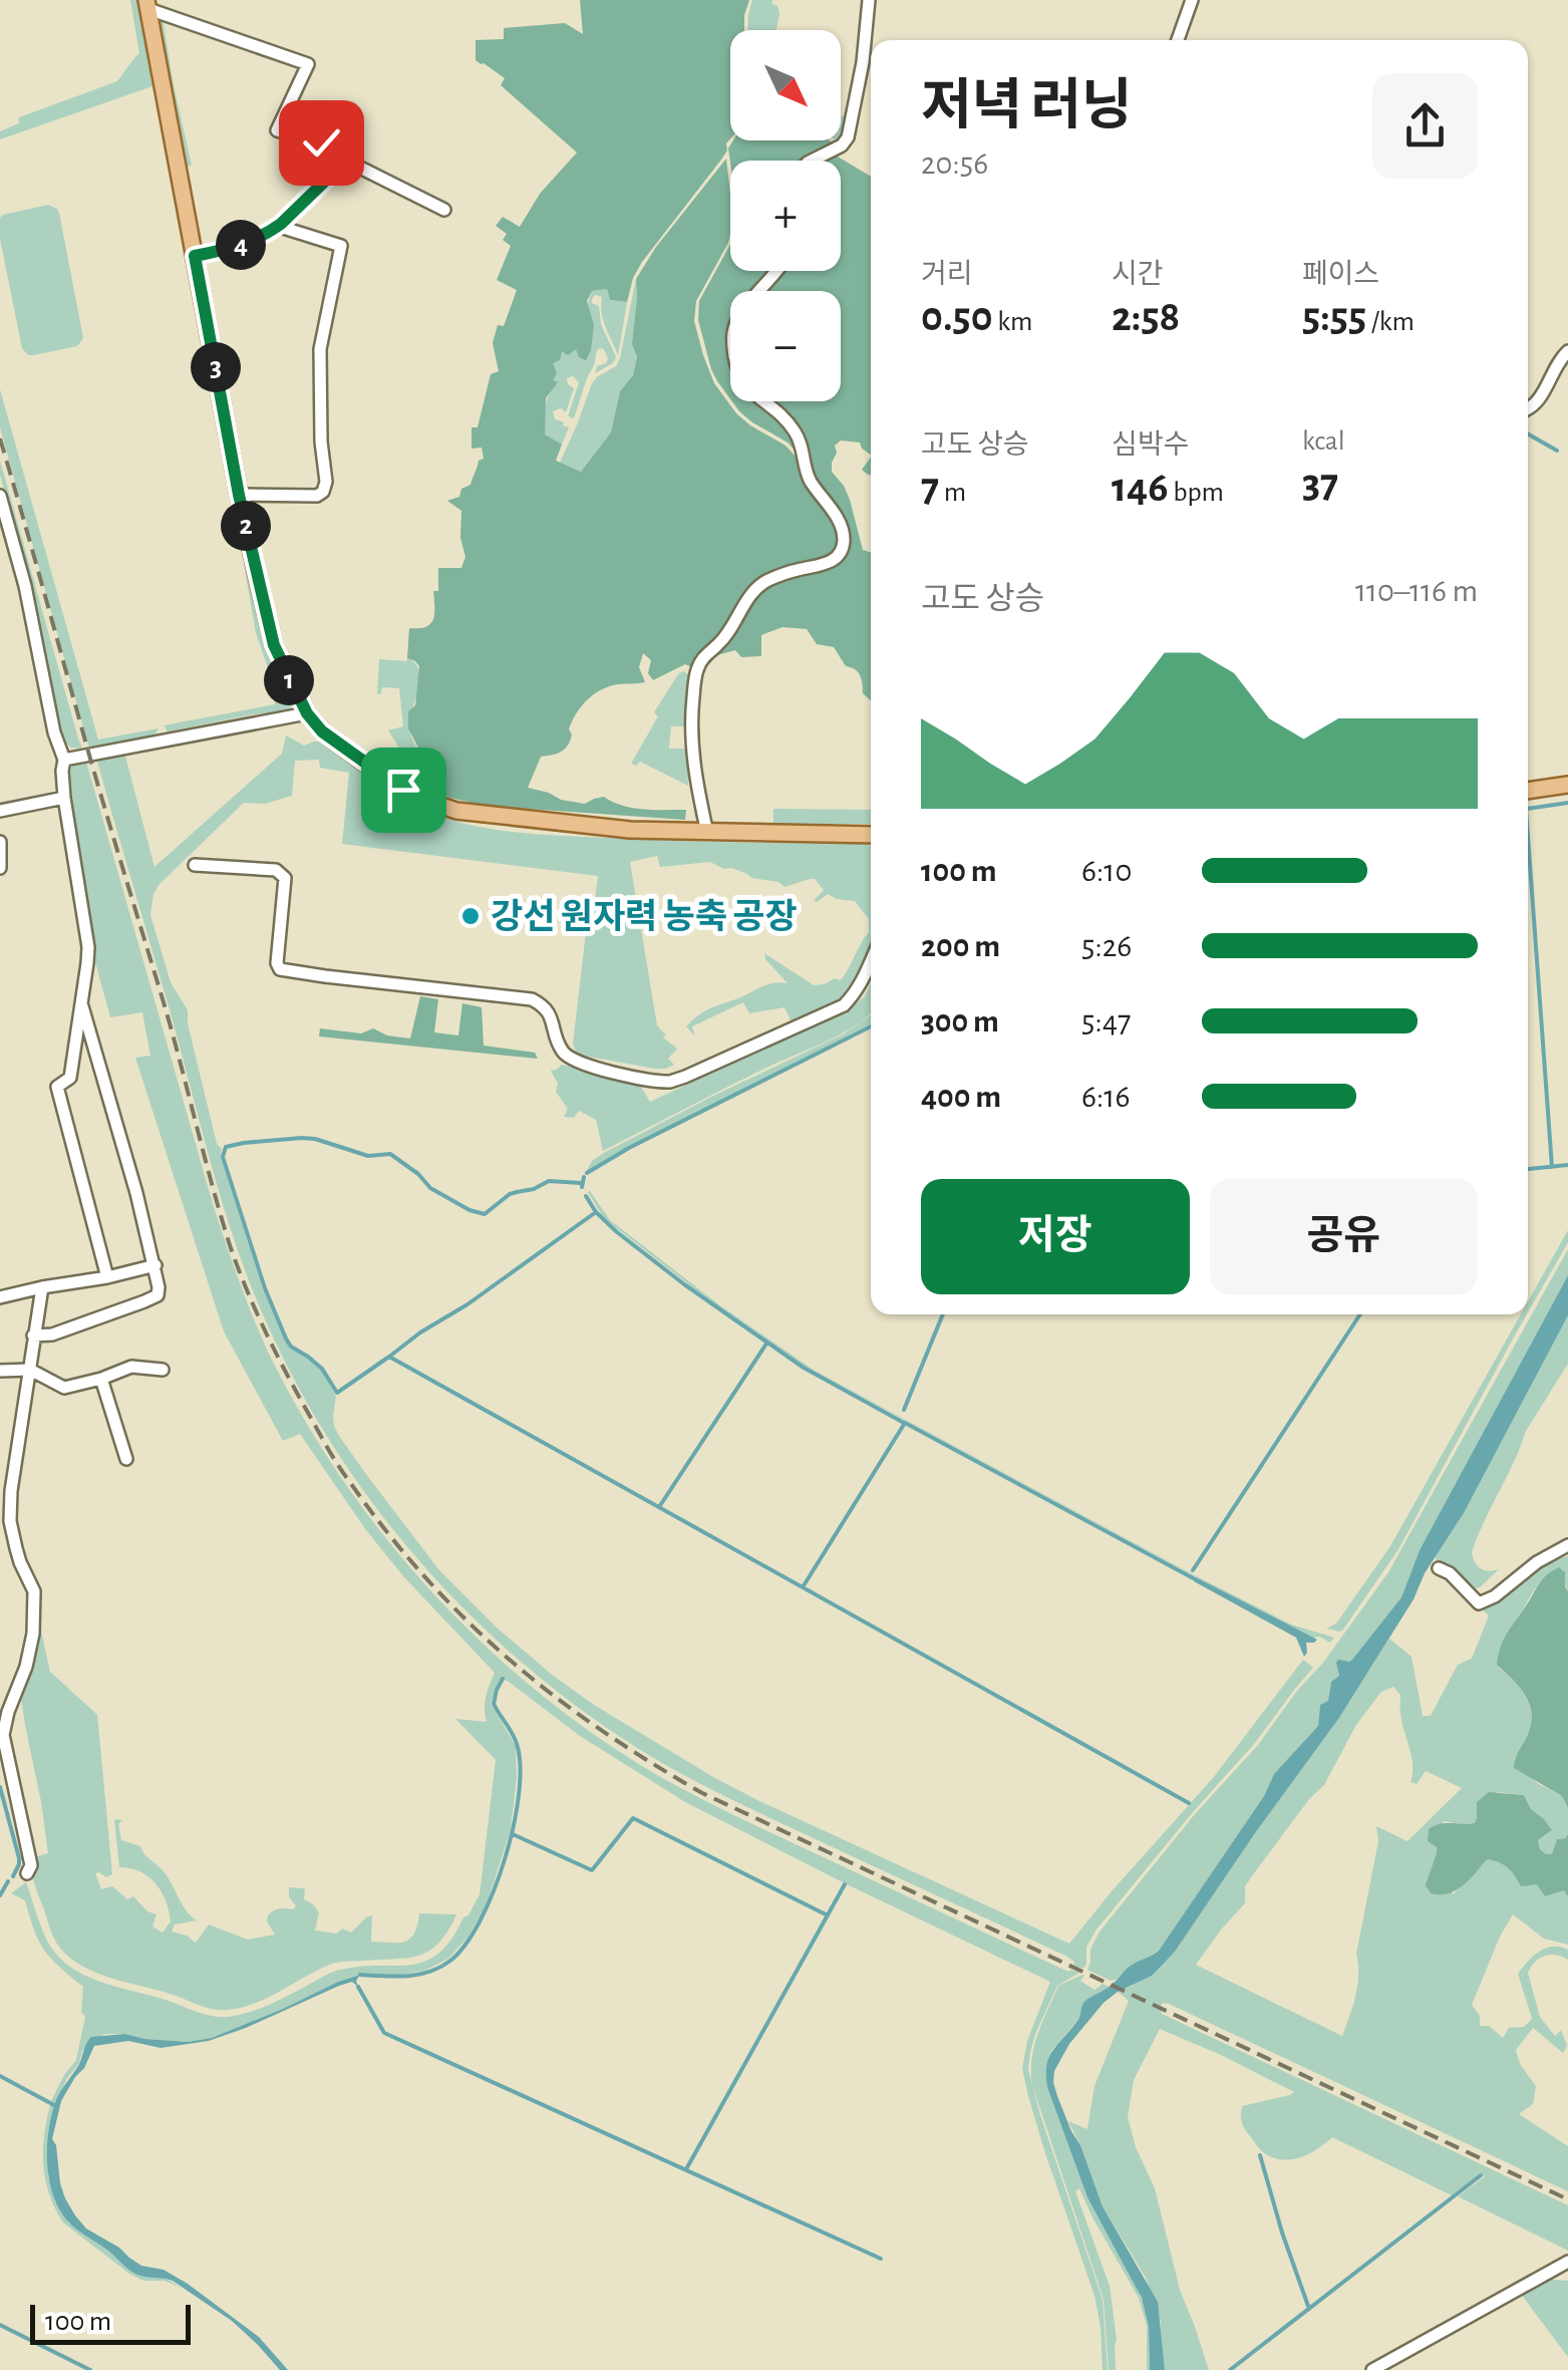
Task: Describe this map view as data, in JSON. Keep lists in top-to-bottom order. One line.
{"places":["강선 원자력 농축 공장"],"scale_bar":"100 m","north":"bottom right","page":{"map_buttons":["+","−"],"heading":["저녁 러닝","20:56"],"stats":[["거리","0.50 km"],["시간","2:58"],["페이스","5:55 /km"],["고도 상승","7 m"],["심박수","146 bpm"],["kcal","37"]],"pins":["4","3","2","1"],"chart":["고도 상승","110–116 m"],"list":[{"name":"100 m","note":"6:10"},{"name":"200 m","note":"5:26"},{"name":"300 m","note":"5:47"},{"name":"400 m","note":"6:16"}],"buttons":["저장","공유"],"scale":"100 m"}}
